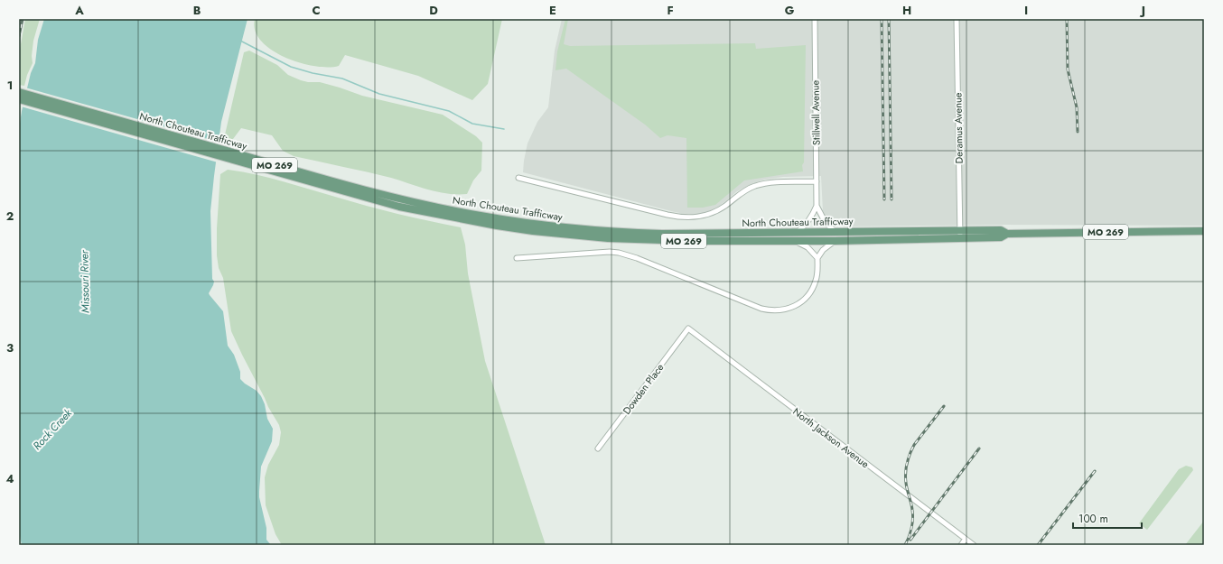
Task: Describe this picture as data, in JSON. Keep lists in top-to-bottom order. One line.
{"streets":{"main road":["North Chouteau Trafficway","MO 269"],"street":["Stillwell Avenue","Deramus Avenue","Dowden Place","North Jackson Avenue"]},"crossings":[["Stillwell Avenue","North Chouteau Trafficway"],["Deramus Avenue","North Chouteau Trafficway"],["Dowden Place","North Jackson Avenue"]],"water":["Missouri River","Rock Creek"],"scale_bar":"100 m","grid":{"columns":["A","B","C","D","E","F","G","H","I","J"],"rows":["1","2","3","4"]}}
